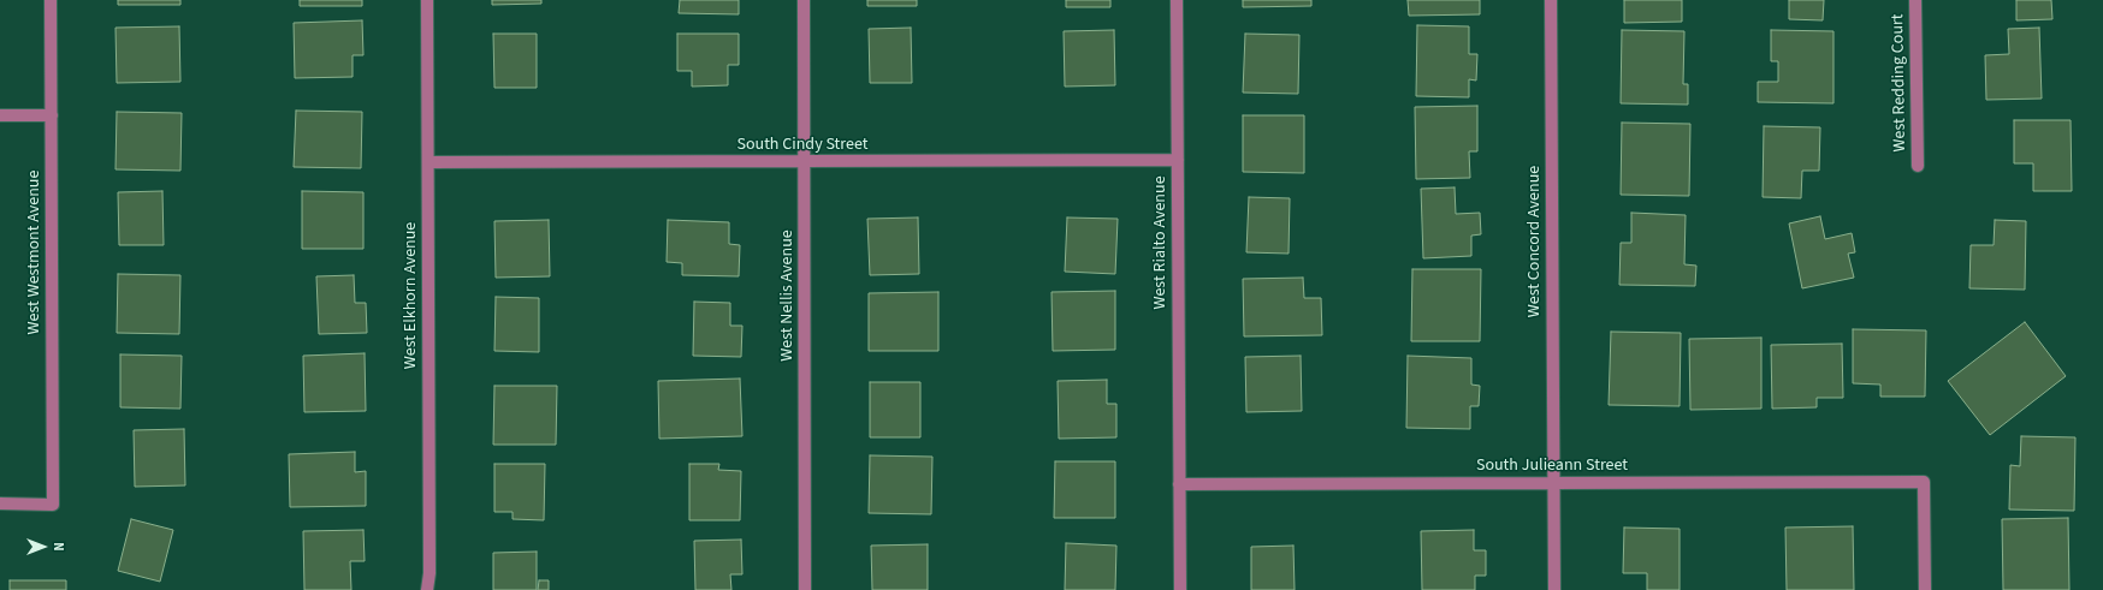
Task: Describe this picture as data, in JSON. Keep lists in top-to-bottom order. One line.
{"streets":{"street":["West Redding Court","South Cindy Street","West Concord Avenue","West Rialto Avenue","West Westmont Avenue","West Elkhorn Avenue","West Nellis Avenue","South Julieann Street"]},"crossings":[["South Cindy Street","West Rialto Avenue"],["South Cindy Street","West Elkhorn Avenue"],["South Cindy Street","West Nellis Avenue"],["West Concord Avenue","South Julieann Street"],["West Rialto Avenue","South Julieann Street"]],"north":"right"}
